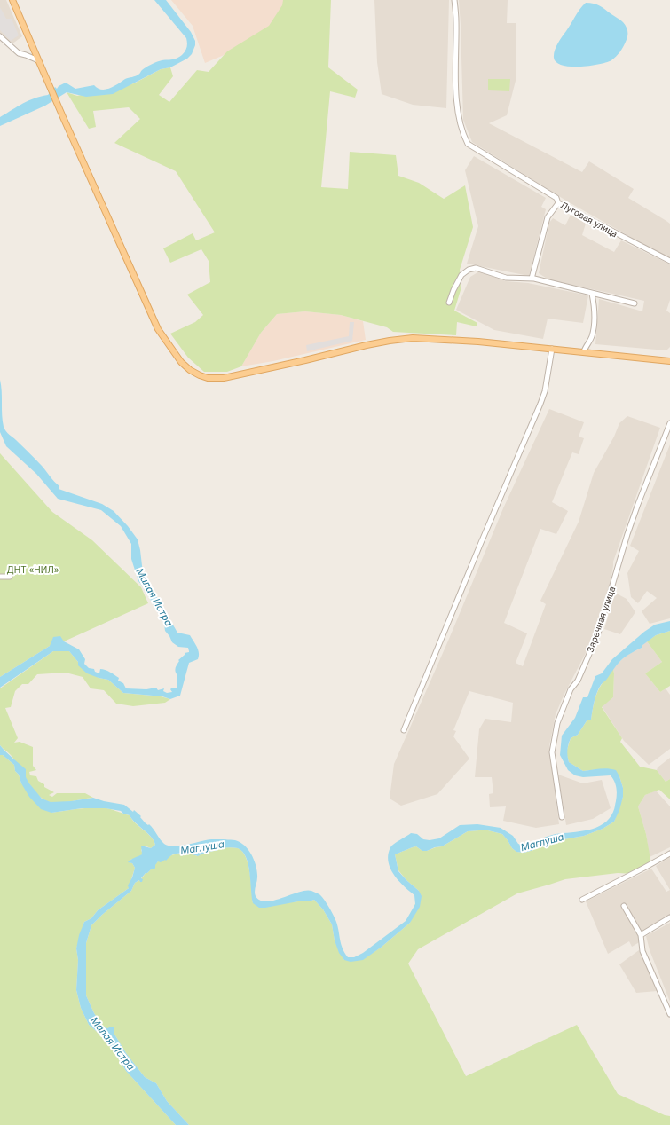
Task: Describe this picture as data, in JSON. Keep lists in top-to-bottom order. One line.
{"streets":{"street":["Луговая улица","Заречная улица"]},"water":["Малая Истра","Маглуша"],"parks":["ДНТ «НИЛ»"]}
